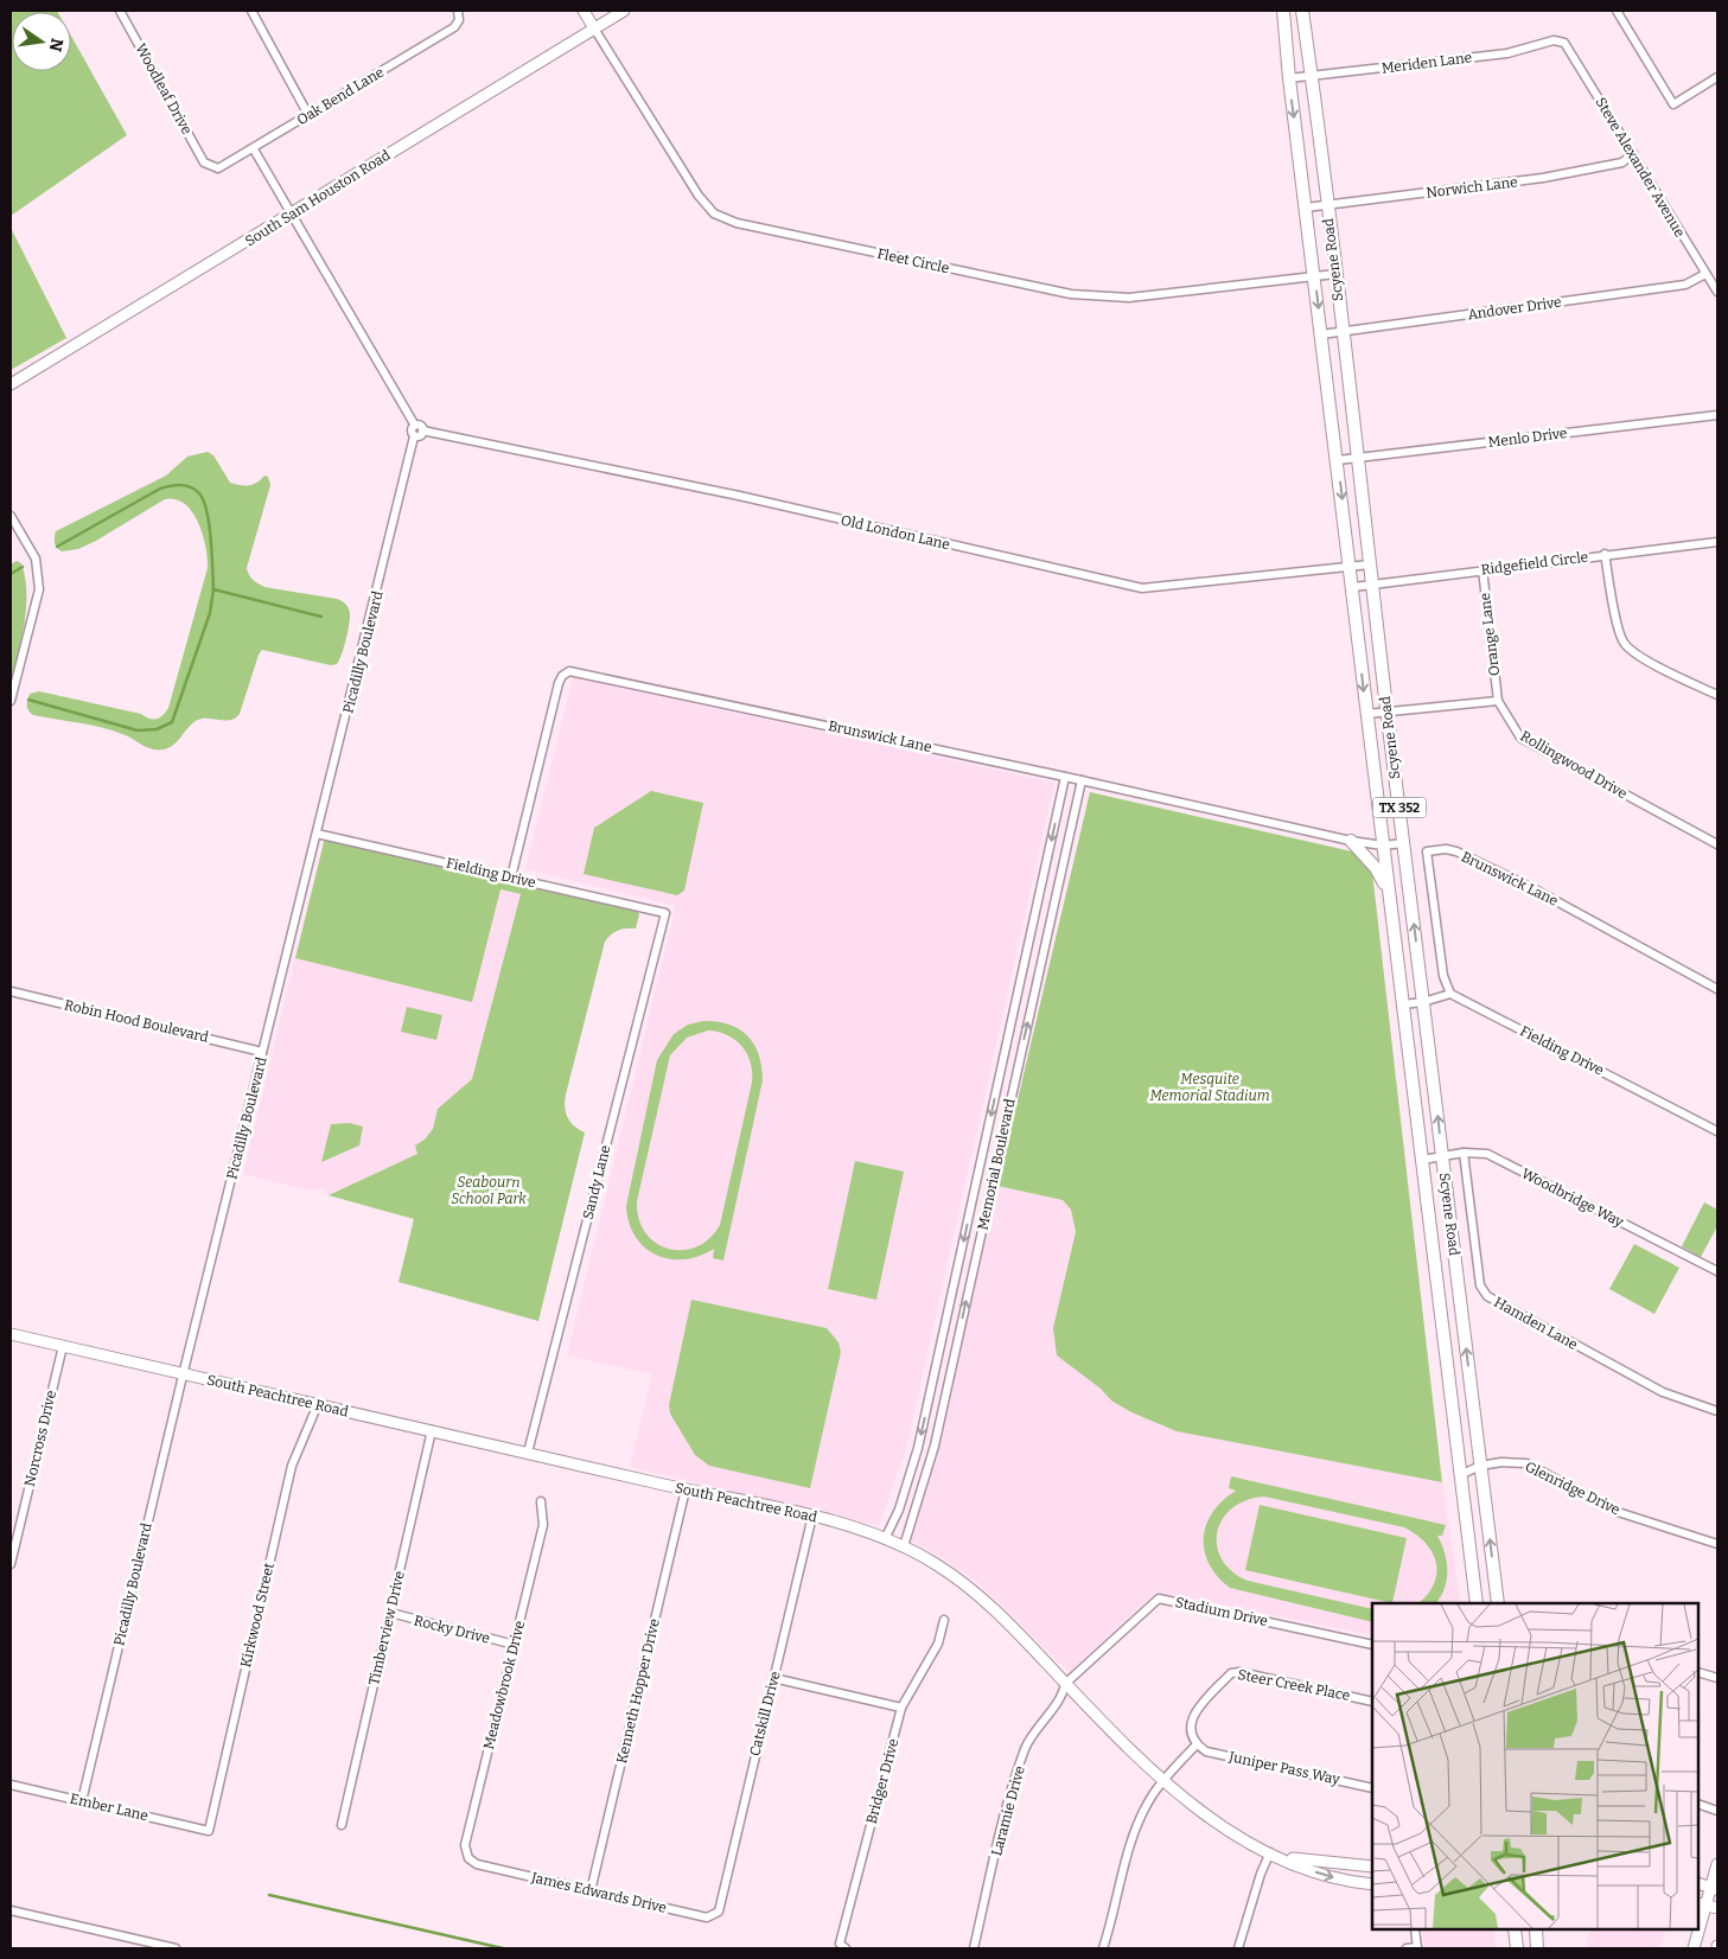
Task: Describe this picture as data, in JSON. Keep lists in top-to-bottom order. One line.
{"streets":{"main road":["South Sam Houston Road","Scyene Road","TX 352","South Peachtree Road"],"street":["Meriden Lane","Woodleaf Drive","Oak Bend Lane","Steve Alexander Avenue","Norwich Lane","Fleet Circle","Andover Drive","Menlo Drive","Old London Lane","Ridgefield Circle","Orange Lane","Picadilly Boulevard","Brunswick Lane","Rollingwood Drive","Fielding Drive","Robin Hood Boulevard","Memorial Boulevard","Sandy Lane","Woodbridge Way","Hamden Lane","Norcross Drive","Glenridge Drive","Stadium Drive","Kirkwood Street","Timberview Drive","Rocky Drive","Meadowbrook Drive","Steer Creek Place","Kenneth Hopper Drive","Catskill Drive","Juniper Pass Way","Bridger Drive","Ember Lane","Laramie Drive","James Edwards Drive"]},"crossings":[["Meriden Lane","Steve Alexander Avenue"],["Meriden Lane","Scyene Road"],["Woodleaf Drive","Oak Bend Lane"],["Steve Alexander Avenue","Norwich Lane"],["Steve Alexander Avenue","Andover Drive"],["Norwich Lane","Scyene Road"],["South Sam Houston Road","Fleet Circle"],["Scyene Road","Fleet Circle"],["Scyene Road","Andover Drive"],["Scyene Road","Menlo Drive"],["Scyene Road","Old London Lane"],["Scyene Road","Ridgefield Circle"],["Scyene Road","Brunswick Lane"],["Scyene Road","Woodbridge Way"],["Scyene Road","Glenridge Drive"],["Old London Lane","Picadilly Boulevard"],["Ridgefield Circle","Orange Lane"],["Orange Lane","Rollingwood Drive"],["Picadilly Boulevard","Fielding Drive"],["Picadilly Boulevard","Robin Hood Boulevard"],["Picadilly Boulevard","South Peachtree Road"],["Picadilly Boulevard","Ember Lane"],["Brunswick Lane","Fielding Drive"],["Brunswick Lane","Memorial Boulevard"],["Fielding Drive","Sandy Lane"],["Memorial Boulevard","South Peachtree Road"],["Sandy Lane","South Peachtree Road"],["Woodbridge Way","Hamden Lane"],["South Peachtree Road","Norcross Drive"],["South Peachtree Road","Stadium Drive"],["South Peachtree Road","Kirkwood Street"],["South Peachtree Road","Timberview Drive"],["South Peachtree Road","Kenneth Hopper Drive"],["South Peachtree Road","Catskill Drive"],["South Peachtree Road","Laramie Drive"],["Stadium Drive","Laramie Drive"],["Kirkwood Street","Ember Lane"],["Timberview Drive","Rocky Drive"],["Rocky Drive","Meadowbrook Drive"],["Meadowbrook Drive","James Edwards Drive"],["Steer Creek Place","Juniper Pass Way"],["Kenneth Hopper Drive","James Edwards Drive"],["Catskill Drive","James Edwards Drive"]],"parks":["Mesquite Memorial Stadium","Seabourn School Park"],"north":"right"}
